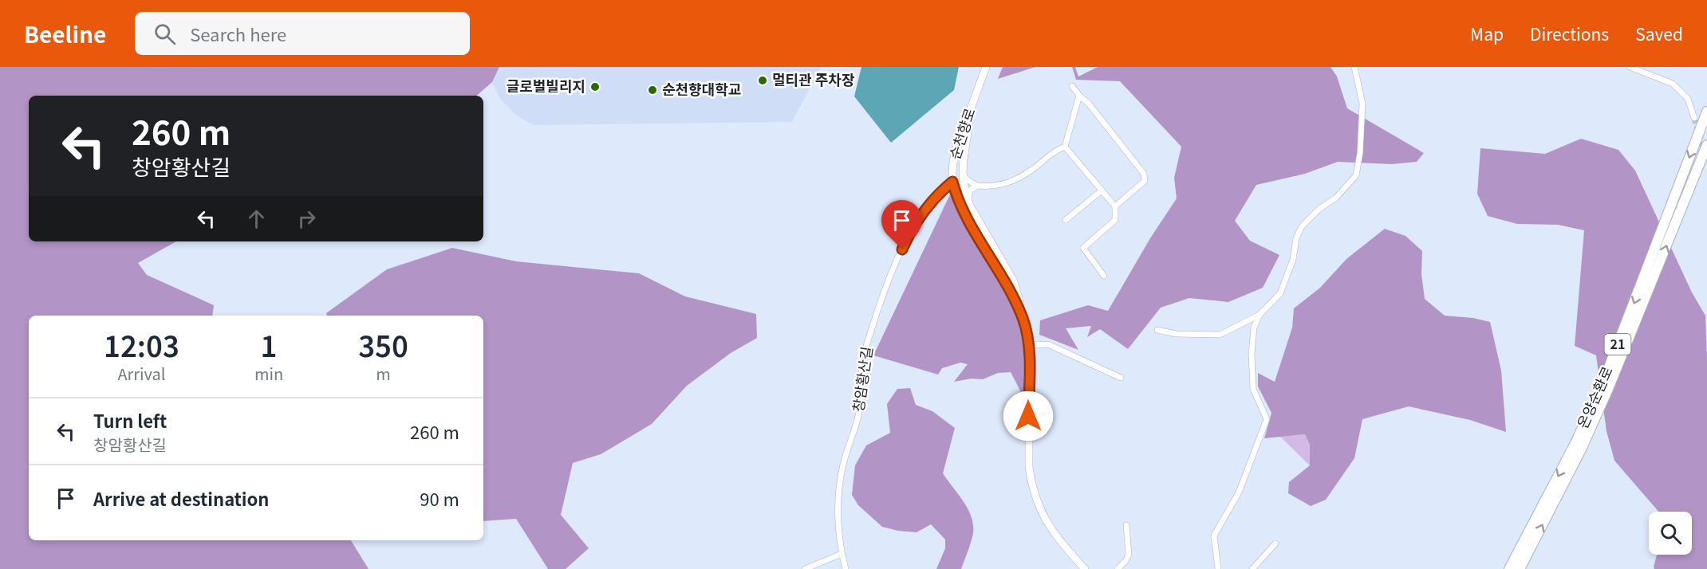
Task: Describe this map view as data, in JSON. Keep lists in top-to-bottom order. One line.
{"streets":{"highway":["21","온양순환로"],"main road":["순천향로"],"street":["창암황산길"]},"crossings":[["순천향로","창암황산길"]],"places":["멀티관 주차장","글로벌빌리지","순천향대학교"],"page":{"header":"Beeline","search":"Search here","nav":["Map","Directions","Saved"],"turn":["260 m","창암황산길"],"eta":["12:03","Arrival","1","min","350","m"],"list":[{"name":"Turn left","note":"창암황산길","value":"260 m"},{"name":"Arrive at destination","value":"90 m"}]}}
